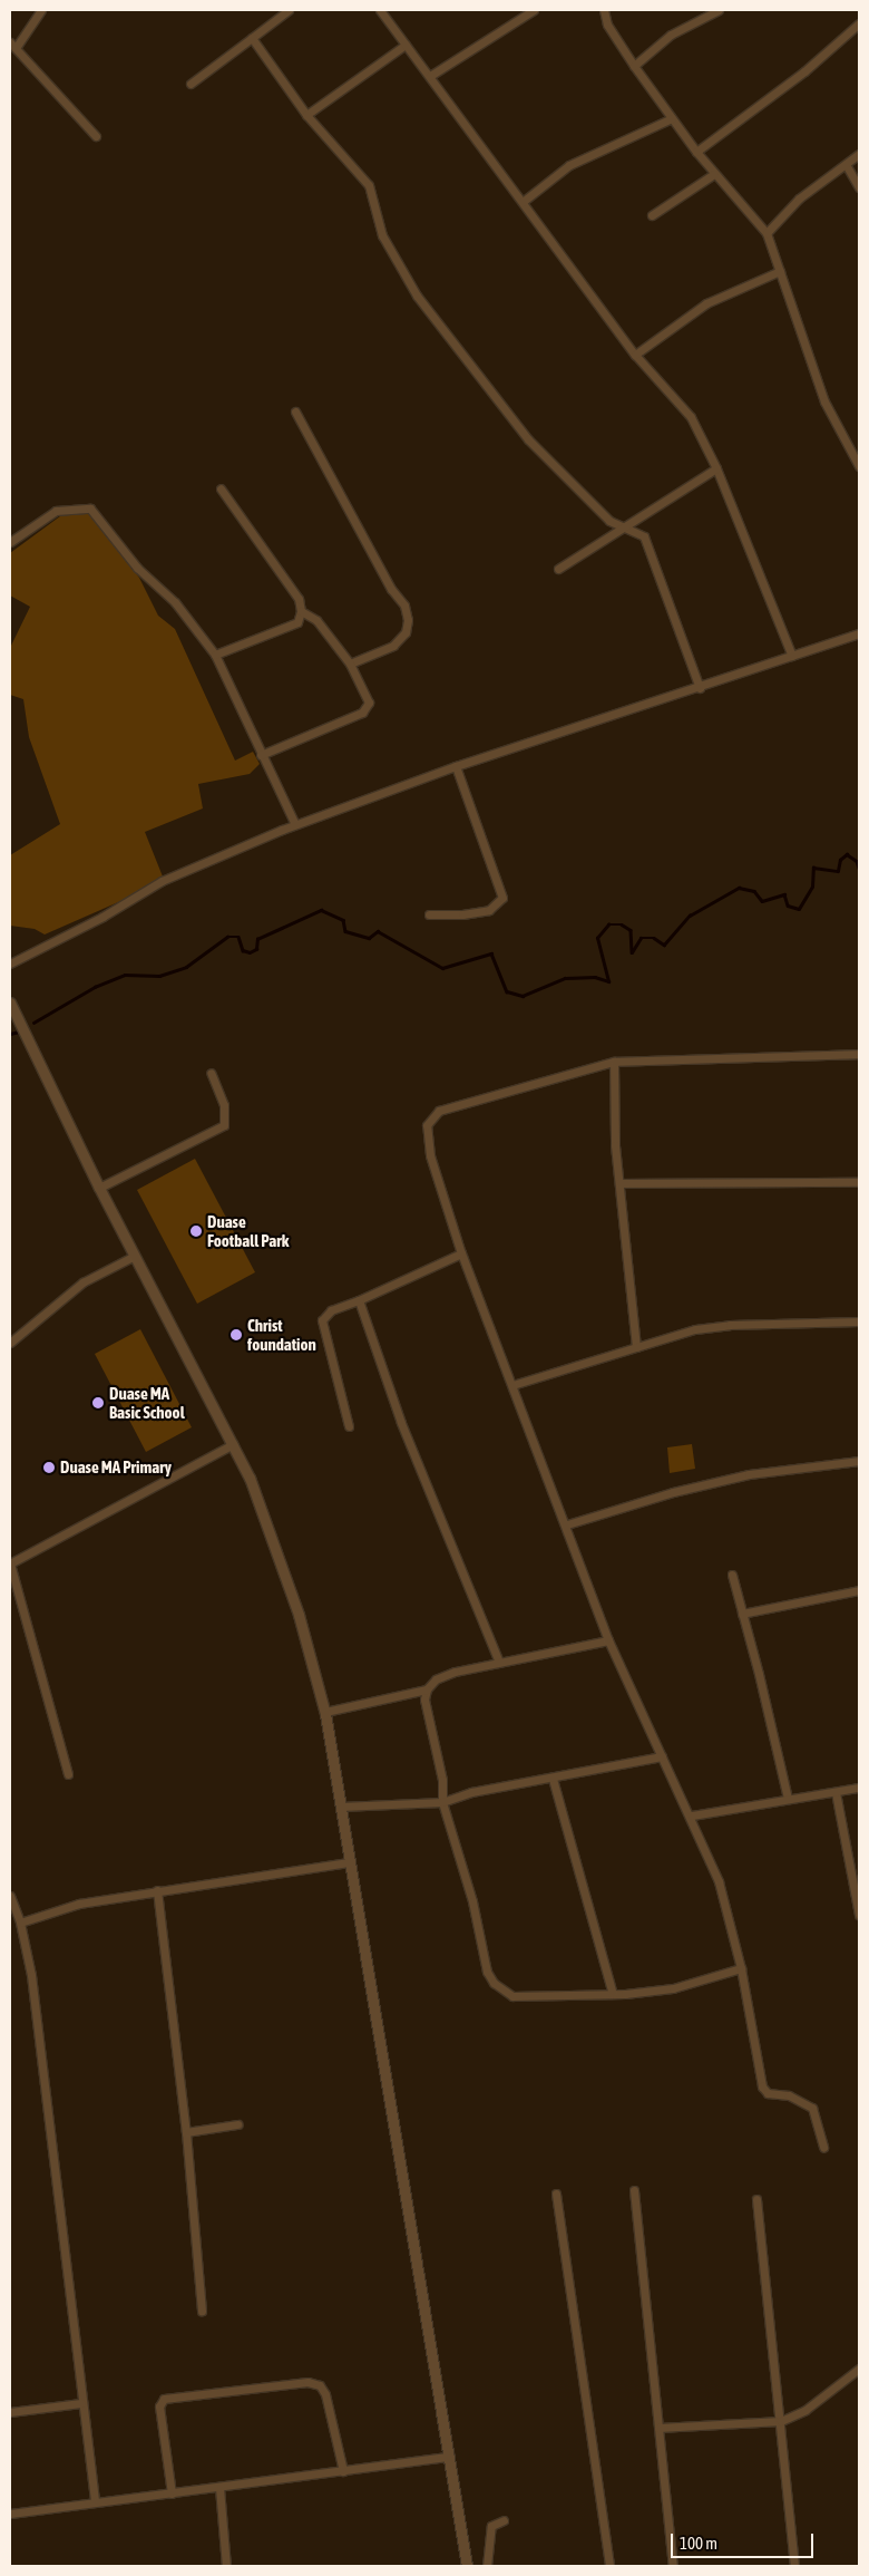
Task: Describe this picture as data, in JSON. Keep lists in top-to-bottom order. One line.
{"places":["Duase Football Park","Christ foundation","Duase MA Basic School","Duase MA Primary"],"scale_bar":"100 m"}
